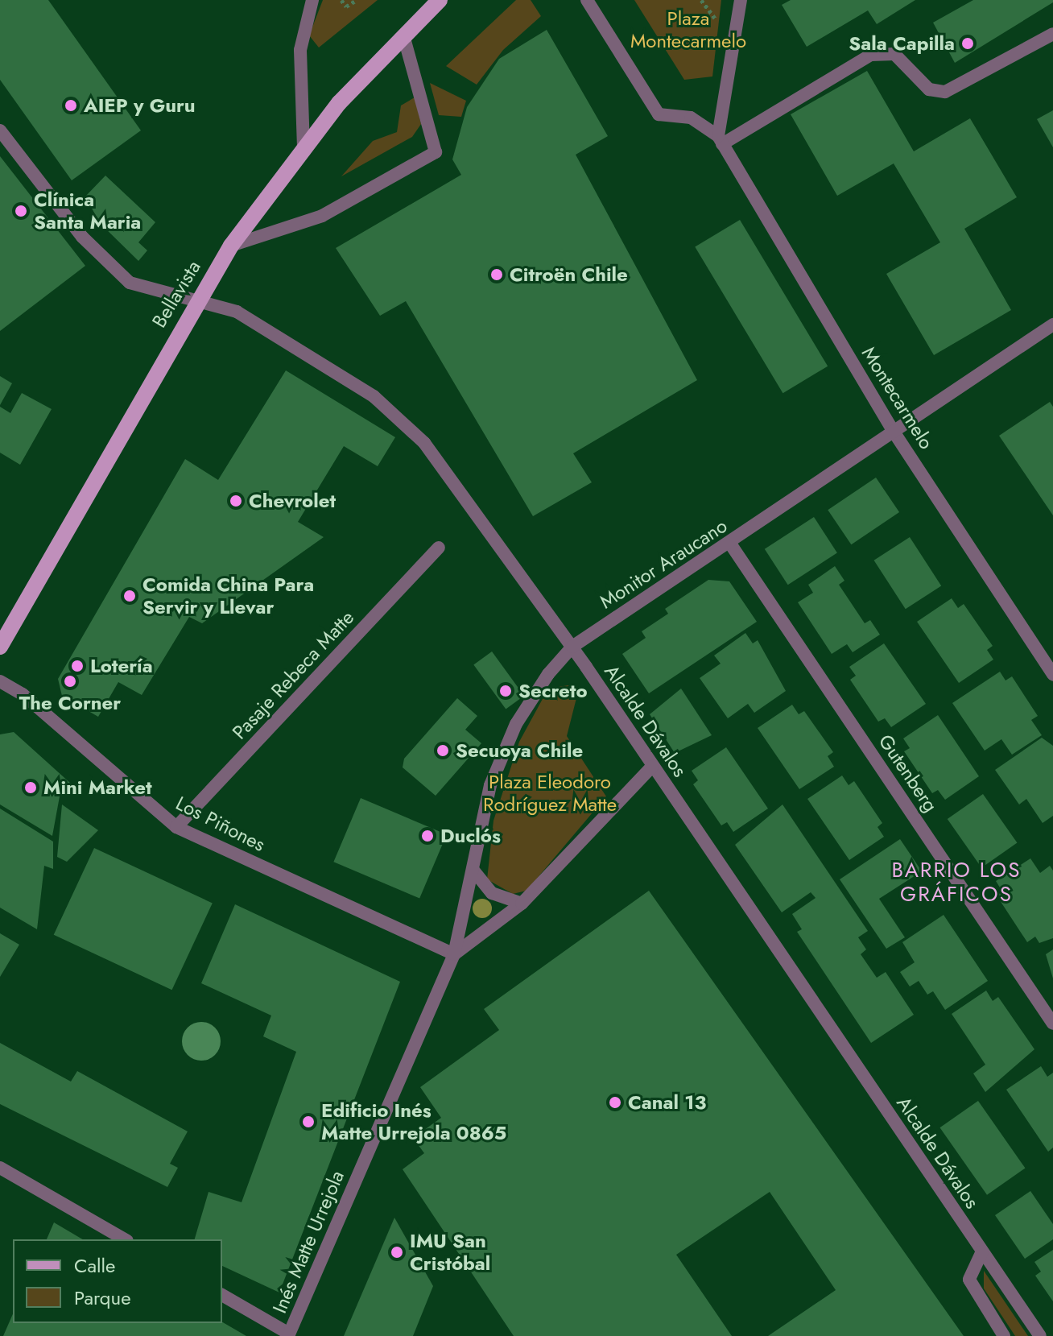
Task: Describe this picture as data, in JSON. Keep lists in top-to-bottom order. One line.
{"streets":{"main road":["Bellavista"],"street":["Montecarmelo","Monitor Araucano","Pasaje Rebeca Matte","Alcalde Dávalos","Gutenberg","Los Piñones","Inés Matte Urrejola"]},"crossings":[["Bellavista","Alcalde Dávalos"],["Montecarmelo","Monitor Araucano"],["Monitor Araucano","Alcalde Dávalos"],["Monitor Araucano","Gutenberg"],["Monitor Araucano","Los Piñones"],["Monitor Araucano","Inés Matte Urrejola"],["Pasaje Rebeca Matte","Los Piñones"],["Alcalde Dávalos","Inés Matte Urrejola"],["Los Piñones","Inés Matte Urrejola"]],"districts":["BARRIO LOS GRÁFICOS"],"parks":["Plaza Montecarmelo","Plaza Eleodoro Rodríguez Matte"],"places":["Sala Capilla","AIEP y Guru","Clínica Santa Maria","Citroën Chile","Chevrolet","Comida China Para Servir y Llevar","Lotería","The Corner","Secreto","Secuoya Chile","Mini Market","Duclós","Canal 13","Edificio Inés Matte Urrejola 0865","IMU San Cristóbal"],"legend":["Calle","Parque"]}
